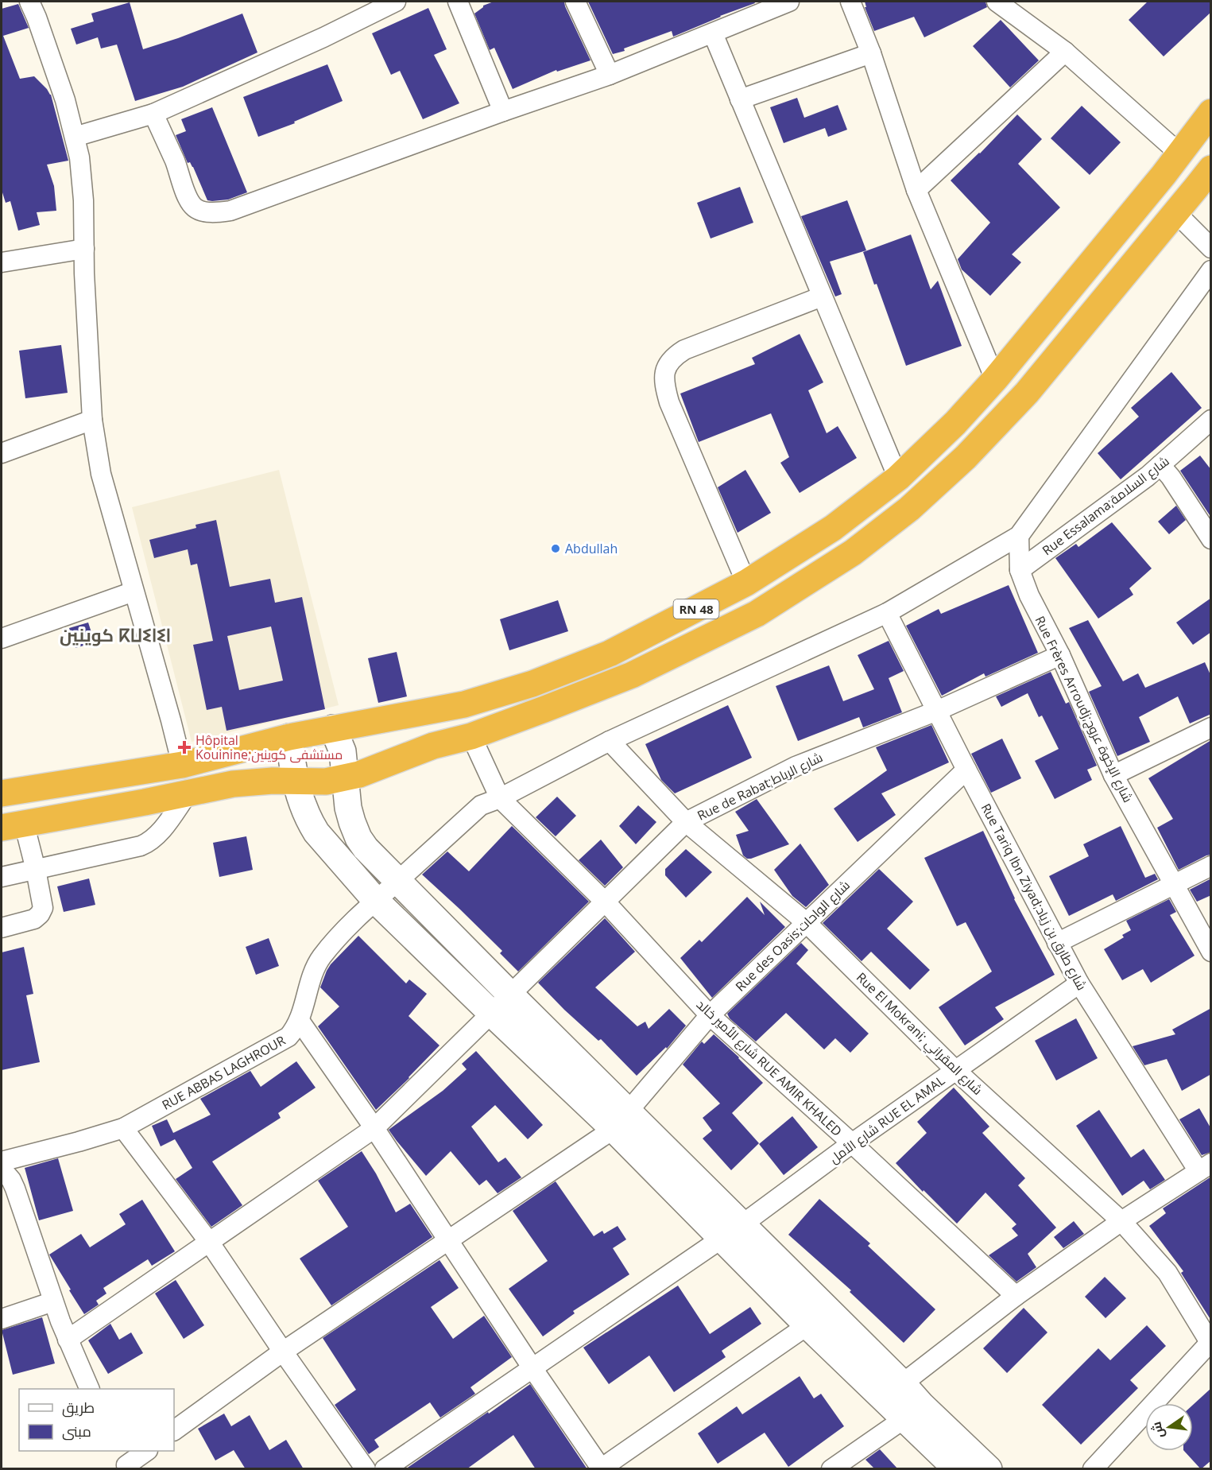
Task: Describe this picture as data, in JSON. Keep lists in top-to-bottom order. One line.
{"streets":{"highway":["RN 48"],"street":["Rue Essalama;شارع السلامة","Rue Frères Arroudj;شارع الإخوة عروج","Rue de Rabat;شارع الرباط","Rue Tariq Ibn Ziyad;شارع طارق بن زياد","Rue des Oasis;شارع الواحات","Rue El Mokrani; شارع المقراني","شارع الأمير خالد RUE AMIR KHALED","RUE ABBAS LAGHROUR","شارع الأمل RUE EL AMAL"]},"crossings":[["Rue Essalama;شارع السلامة","Rue Frères Arroudj;شارع الإخوة عروج"],["RN 48","شارع الأمير خالد RUE AMIR KHALED"],["Rue Frères Arroudj;شارع الإخوة عروج","Rue de Rabat;شارع الرباط"],["Rue Frères Arroudj;شارع الإخوة عروج","RUE ABBAS LAGHROUR"],["Rue de Rabat;شارع الرباط","Rue Tariq Ibn Ziyad;شارع طارق بن زياد"],["Rue de Rabat;شارع الرباط","Rue El Mokrani; شارع المقراني"],["Rue de Rabat;شارع الرباط","شارع الأمير خالد RUE AMIR KHALED"],["Rue Tariq Ibn Ziyad;شارع طارق بن زياد","Rue des Oasis;شارع الواحات"],["Rue Tariq Ibn Ziyad;شارع طارق بن زياد","RUE ABBAS LAGHROUR"],["Rue Tariq Ibn Ziyad;شارع طارق بن زياد","شارع الأمل RUE EL AMAL"],["Rue des Oasis;شارع الواحات","Rue El Mokrani; شارع المقراني"],["Rue des Oasis;شارع الواحات","شارع الأمير خالد RUE AMIR KHALED"],["Rue El Mokrani; شارع المقراني","RUE ABBAS LAGHROUR"],["Rue El Mokrani; شارع المقراني","شارع الأمل RUE EL AMAL"],["شارع الأمير خالد RUE AMIR KHALED","RUE ABBAS LAGHROUR"],["شارع الأمير خالد RUE AMIR KHALED","شارع الأمل RUE EL AMAL"]],"districts":["كوينين ⴽⵡⵉⵏⵉⵏ"],"places":{"other":["Abdullah"],"health":["Hôpital Kouinine;مستشفى كوينين"]},"legend":["طريق","مبنى"],"north":"left"}
